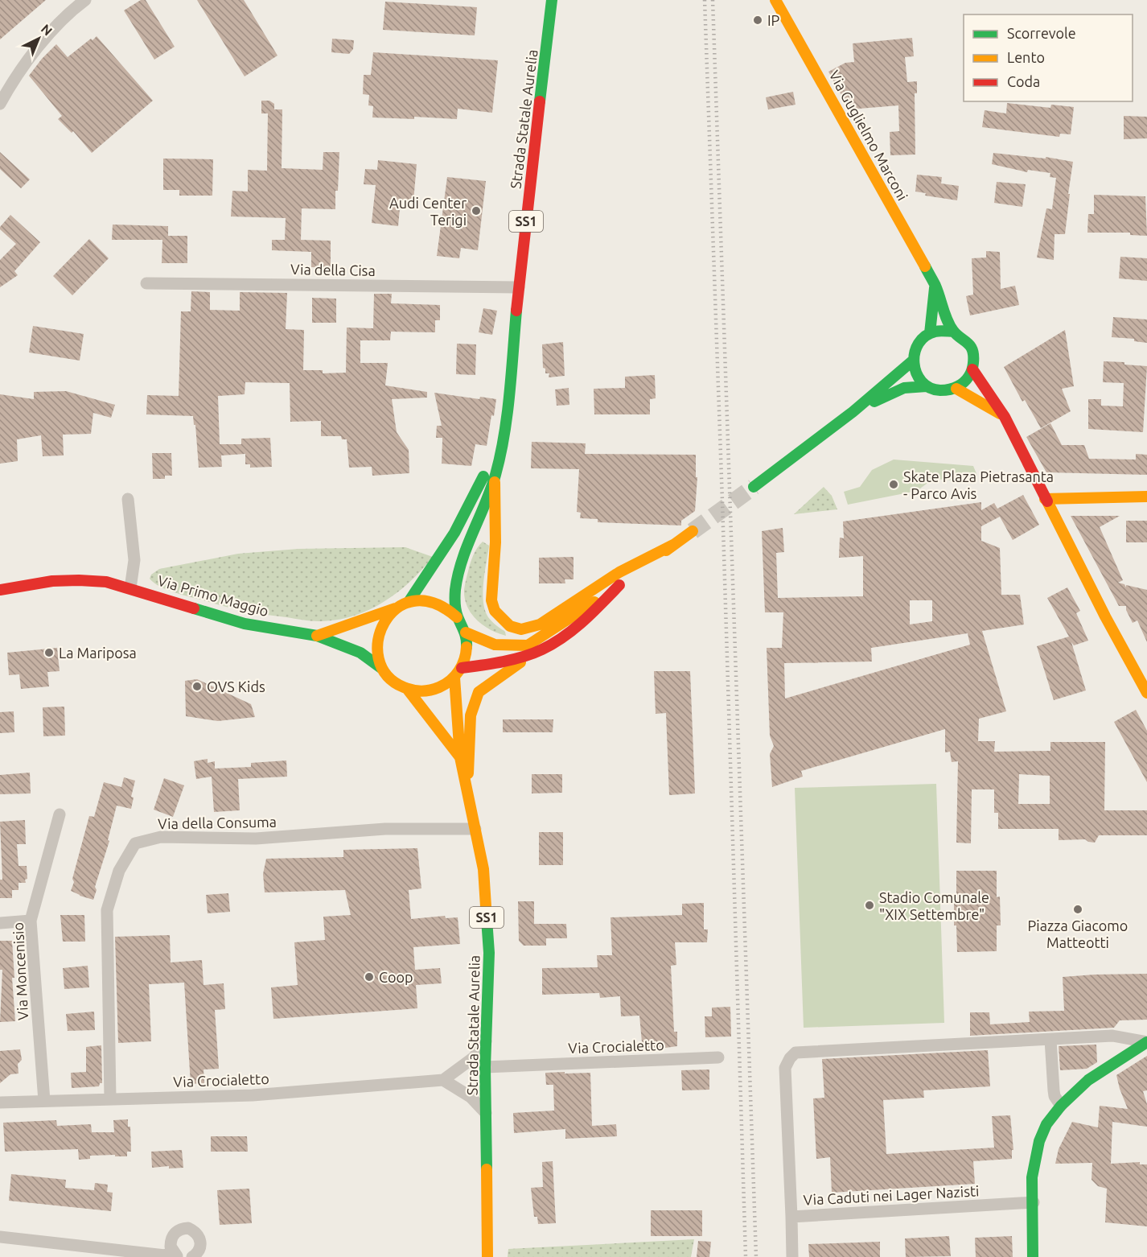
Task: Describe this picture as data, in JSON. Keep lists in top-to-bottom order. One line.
{"streets":{"street":["Strada Statale Aurelia","Via Guglielmo Marconi","SS1","Via della Cisa","Via Primo Maggio","Via della Consuma","Via Moncenisio","Via Crocialetto","Via Caduti nei Lager Nazisti"]},"crossings":[["Strada Statale Aurelia","Via della Cisa"],["Strada Statale Aurelia","Via Primo Maggio"],["Strada Statale Aurelia","Via della Consuma"],["Strada Statale Aurelia","Via Crocialetto"],["Via della Consuma","Via Crocialetto"],["Via Moncenisio","Via Crocialetto"]],"places":["IP","Audi Center Terigi","Skate Plaza Pietrasanta - Parco Avis","La Mariposa","OVS Kids","Stadio Comunale \"XIX Settembre\"","Piazza Giacomo Matteotti","Coop"],"legend":["Scorrevole","Lento","Coda"],"north":"top right"}
